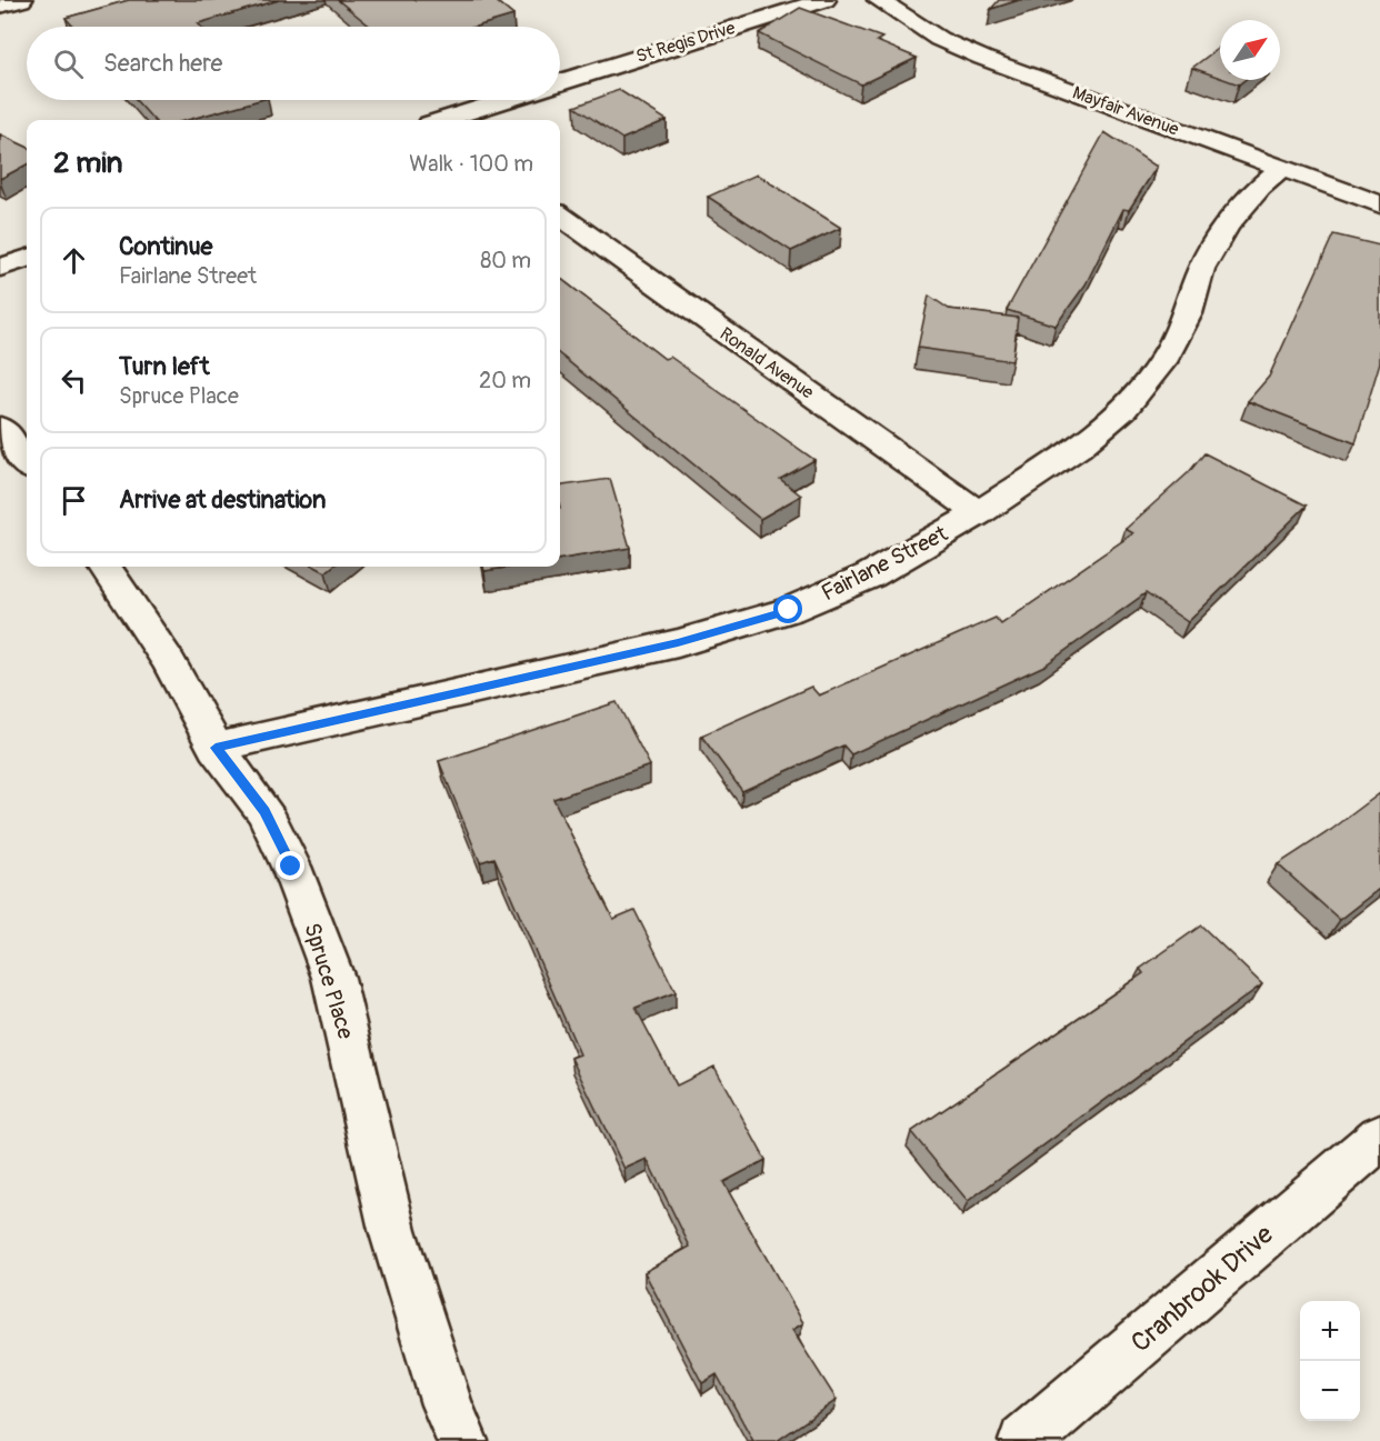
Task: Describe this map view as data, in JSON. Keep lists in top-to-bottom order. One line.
{"streets":{"street":["St Regis Drive","Mayfair Avenue","Ronald Avenue","Fairlane Street","Spruce Place","Cranbrook Drive"]},"crossings":[["Mayfair Avenue","Fairlane Street"],["Ronald Avenue","Fairlane Street"],["Fairlane Street","Spruce Place"]],"north":"top right","page":{"search":"Search here","heading":["2 min","Walk · 100 m"],"list":[["Continue","Fairlane Street","80 m"],["Turn left","Spruce Place","20 m"],"Arrive at destination"],"map_buttons":["+","−"]}}
